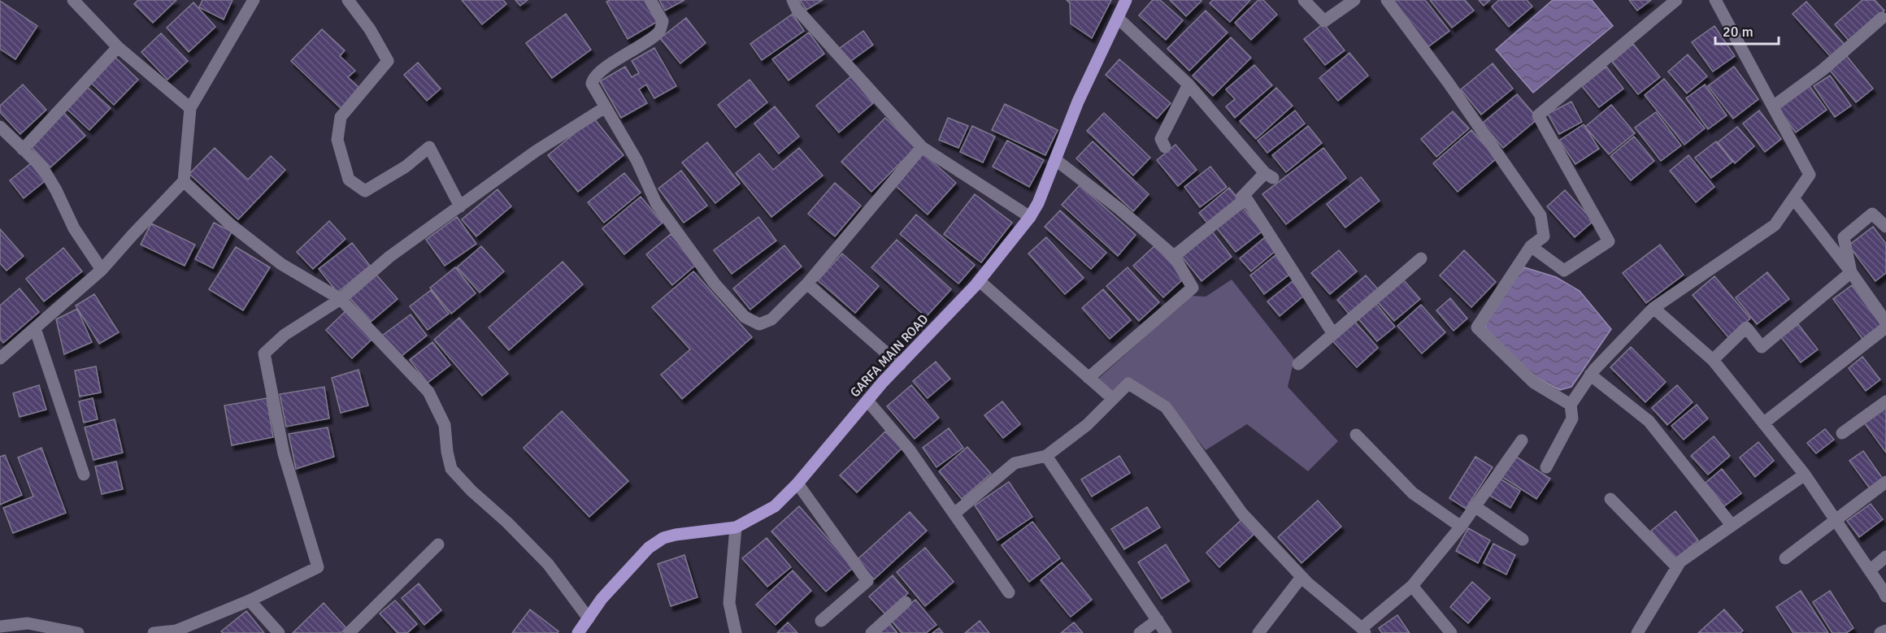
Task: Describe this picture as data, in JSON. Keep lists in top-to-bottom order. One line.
{"streets":{"main road":["GARFA MAIN ROAD"]},"scale_bar":"20 m"}
